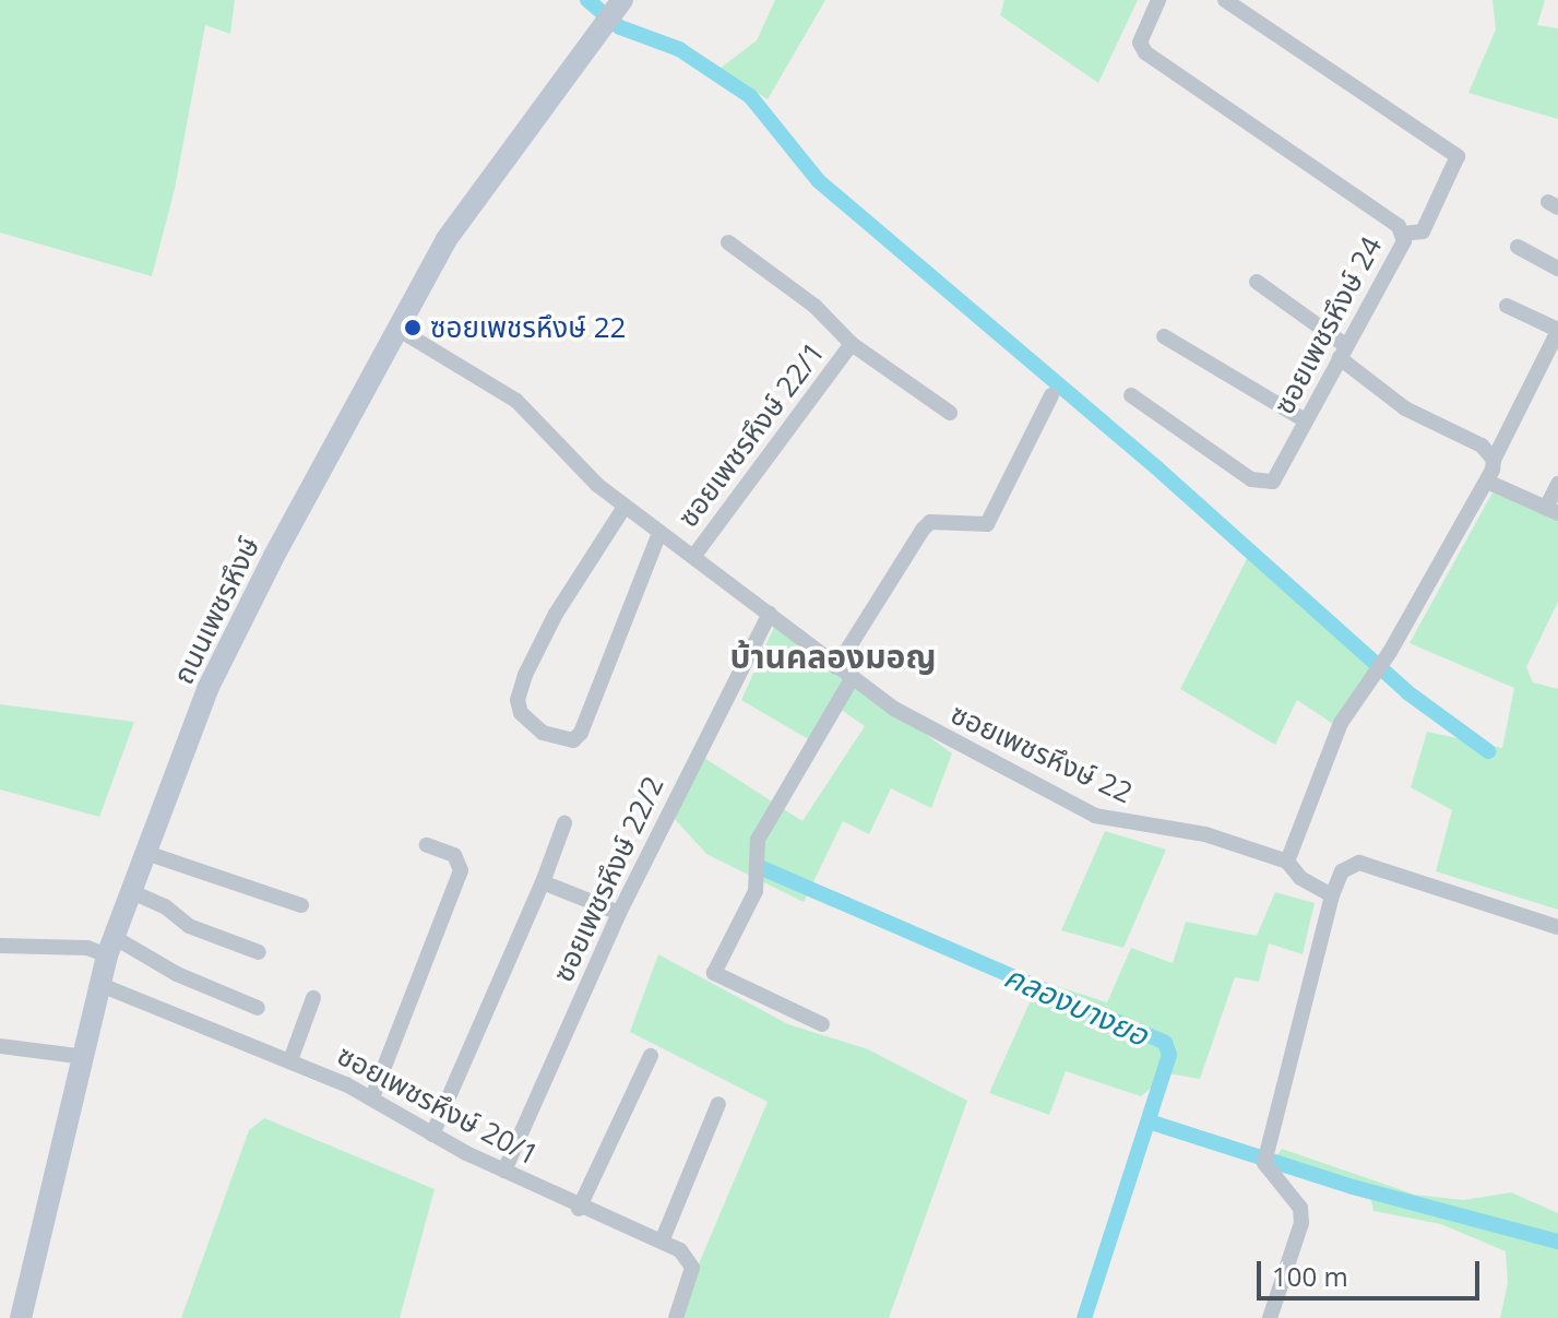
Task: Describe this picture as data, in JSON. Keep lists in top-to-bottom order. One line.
{"streets":{"main road":["ถนนเพชรหึงษ์"],"street":["ซอยเพชรหึงษ์ 24","ซอยเพชรหึงษ์ 22/1","ซอยเพชรหึงษ์ 22","ซอยเพชรหึงษ์ 22/2","ซอยเพชรหึงษ์ 20/1"]},"crossings":[["ซอยเพชรหึงษ์ 22/1","ซอยเพชรหึงษ์ 22"],["ถนนเพชรหึงษ์","ซอยเพชรหึงษ์ 22"],["ถนนเพชรหึงษ์","ซอยเพชรหึงษ์ 20/1"],["ซอยเพชรหึงษ์ 22","ซอยเพชรหึงษ์ 22/2"],["ซอยเพชรหึงษ์ 22/2","ซอยเพชรหึงษ์ 20/1"]],"districts":["บ้านคลองมอญ"],"water":["คลองบางยอ"],"places":["ซอยเพชรหึงษ์ 22"],"scale_bar":"100 m"}
